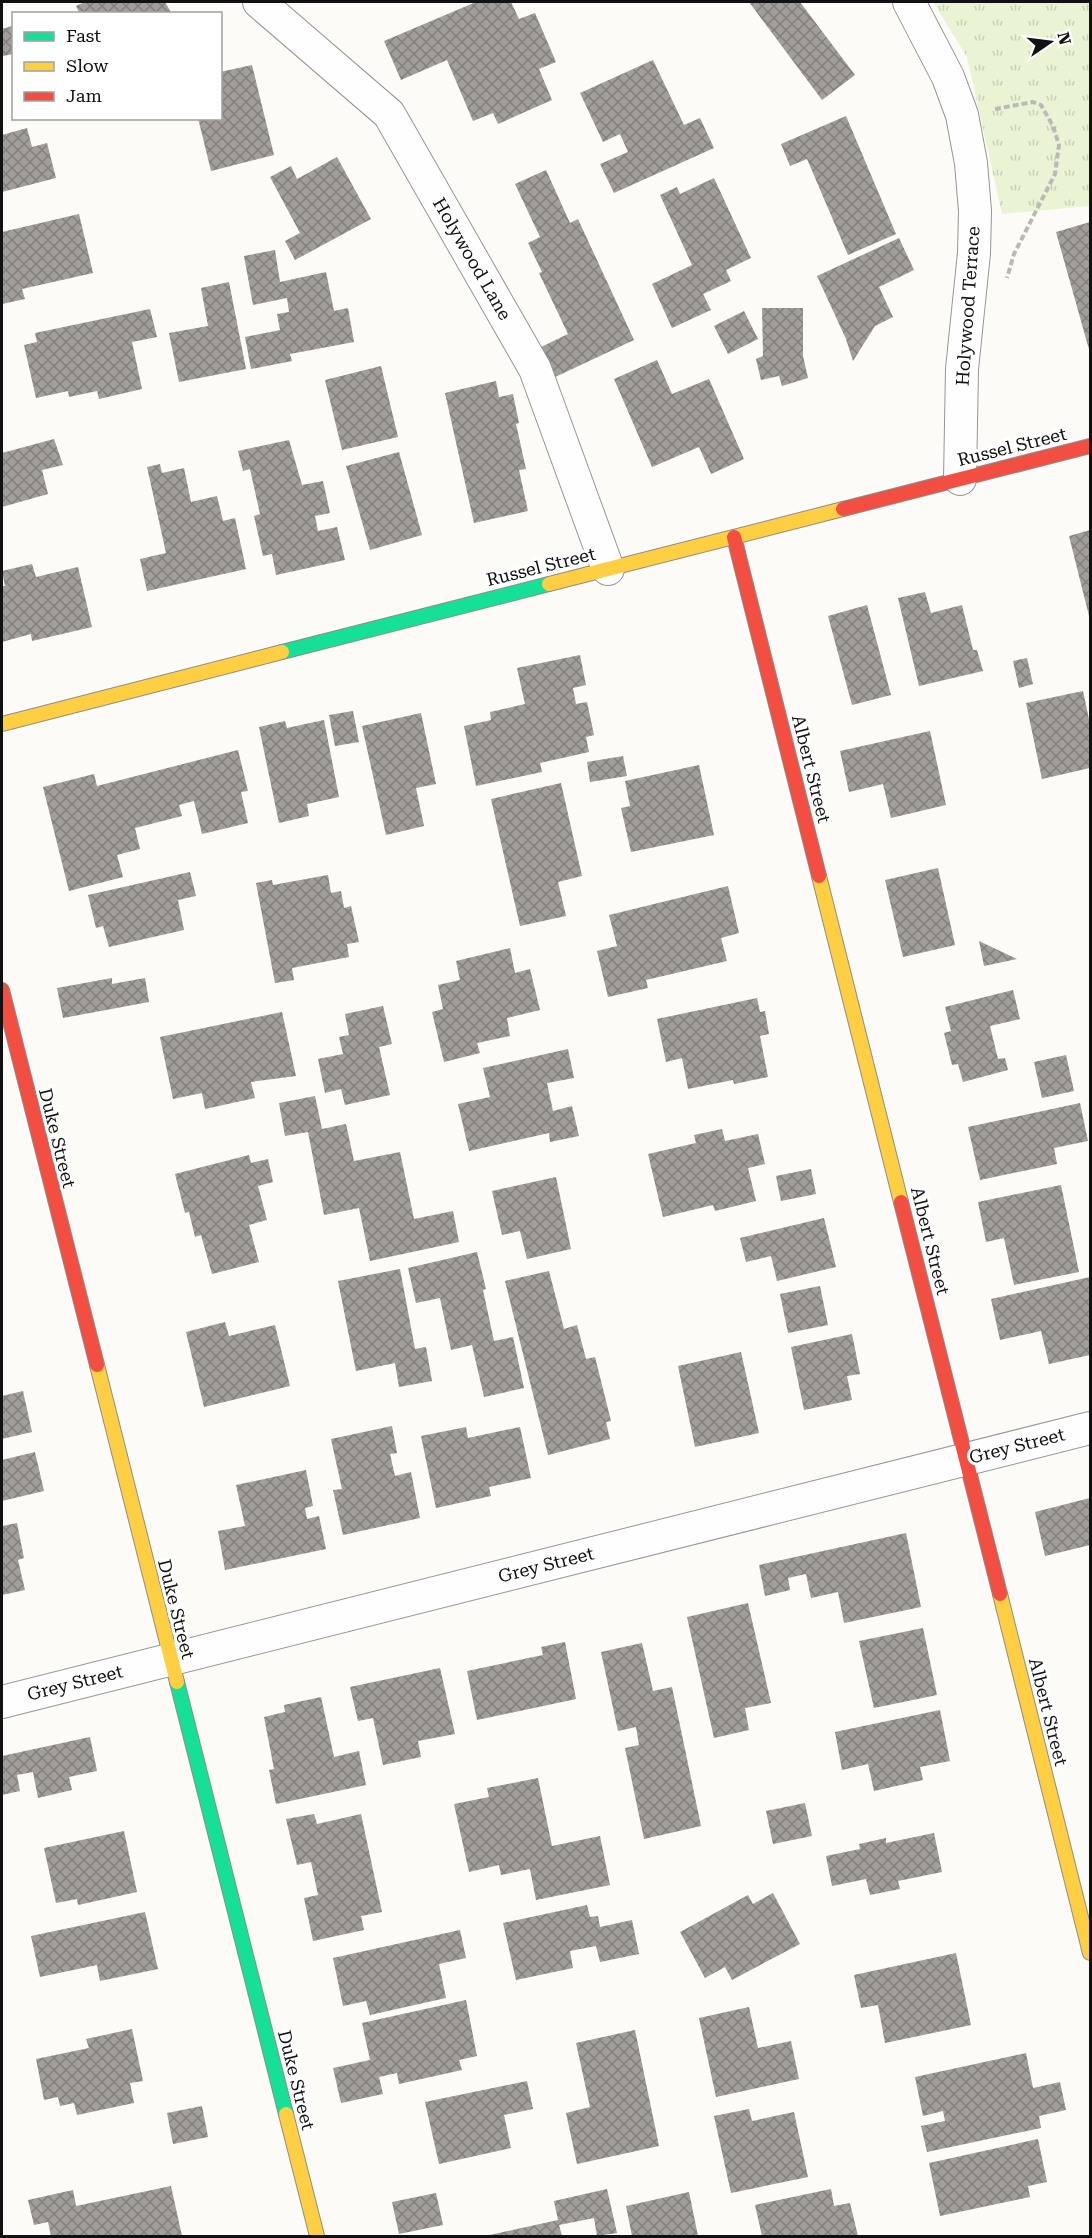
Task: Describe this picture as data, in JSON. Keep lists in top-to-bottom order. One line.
{"streets":{"street":["Holywood Lane","Holywood Terrace","Russel Street","Albert Street","Duke Street","Grey Street"]},"crossings":[["Holywood Lane","Russel Street"],["Holywood Terrace","Russel Street"],["Russel Street","Albert Street"],["Albert Street","Grey Street"],["Duke Street","Grey Street"]],"legend":["Fast","Slow","Jam"],"north":"right"}
